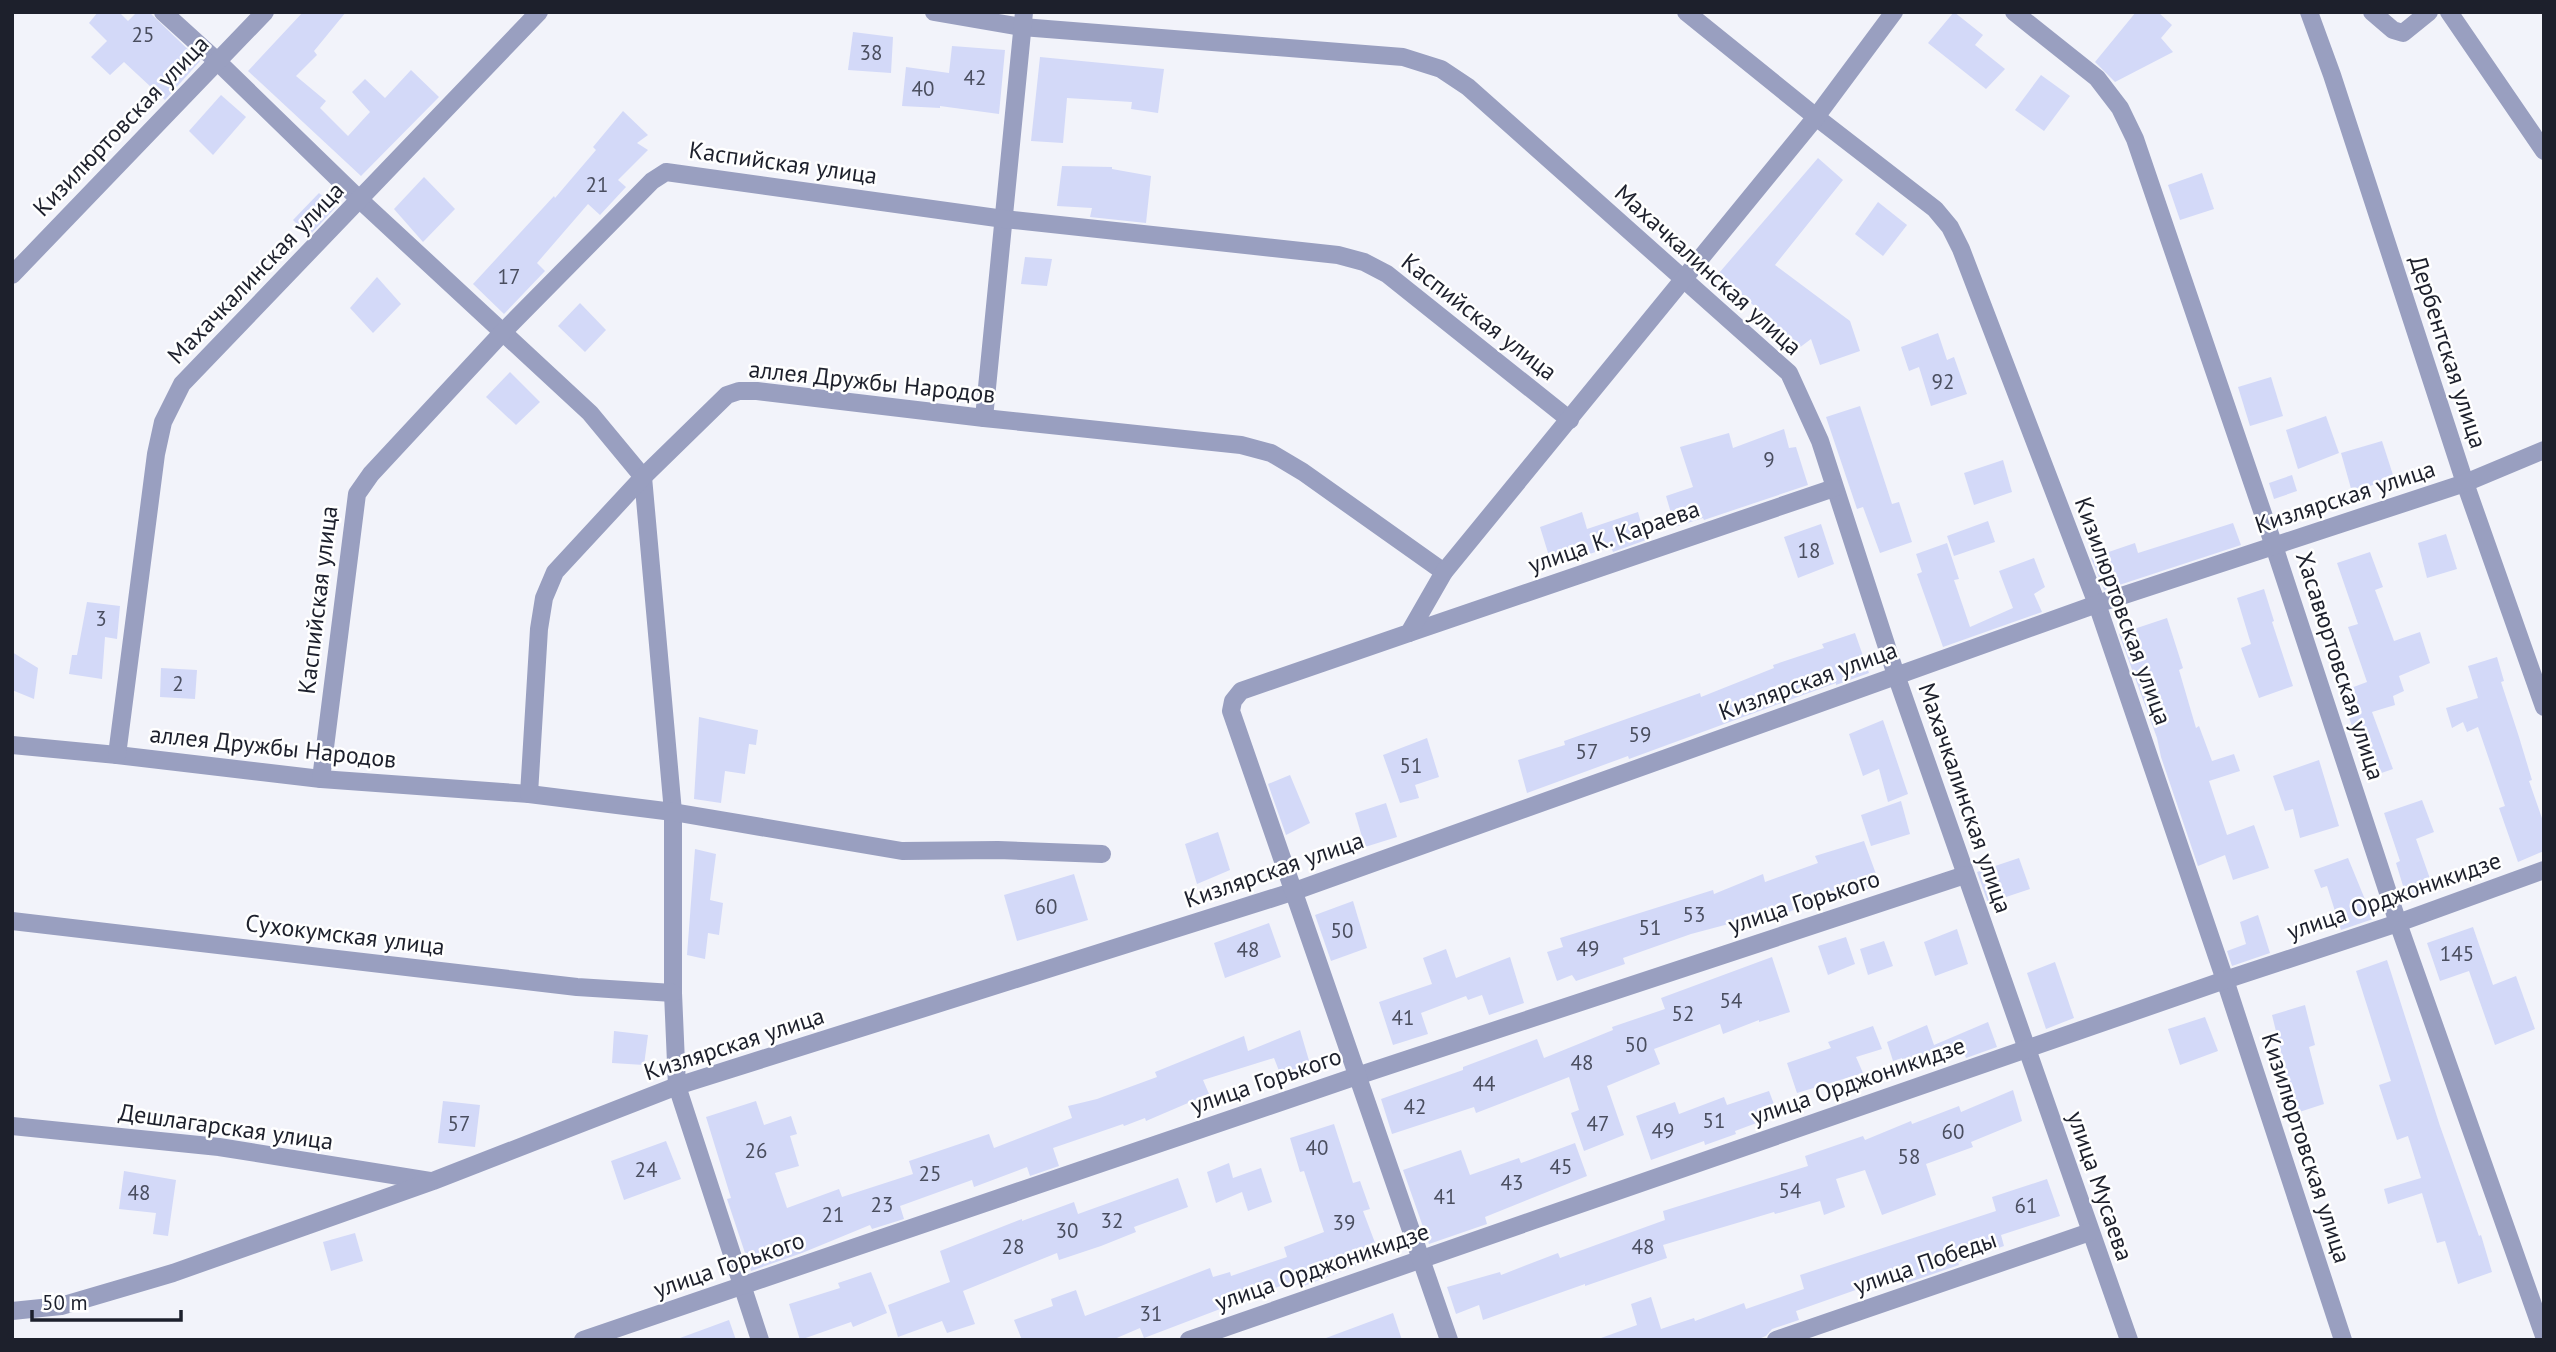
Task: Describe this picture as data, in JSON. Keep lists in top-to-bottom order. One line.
{"streets":{"street":["Кизилюртовская улица","Каспийская улица","Махачкалинская улица","Дербентская улица","аллея Дружбы Народов","Кизлярская улица","улица К. Караева","Хасавюртовская улица","улица Орджоникидзе","улица Горького","Сухокумская улица","Дешлагарская улица","улица Мусаева","улица Победы"]},"crossings":[["Кизилюртовская улица","Кизлярская улица"],["Кизилюртовская улица","улица Орджоникидзе"],["Каспийская улица","аллея Дружбы Народов"],["Махачкалинская улица","аллея Дружбы Народов"],["Махачкалинская улица","Кизлярская улица"],["Махачкалинская улица","улица К. Караева"],["Махачкалинская улица","улица Орджоникидзе"],["Махачкалинская улица","улица Горького"],["Махачкалинская улица","улица Мусаева"],["Дербентская улица","Кизлярская улица"],["Кизлярская улица","улица К. Караева"],["Кизлярская улица","Хасавюртовская улица"],["Кизлярская улица","Дешлагарская улица"],["Хасавюртовская улица","улица Орджоникидзе"],["улица Орджоникидзе","улица Мусаева"],["улица Мусаева","улица Победы"]],"house_numbers":["25","38","42","40","21","17","92","9","18","3","2","59","57","51","60","53","51","50","49","48","145","54","52","41","50","48","44","42","51","57","47","49","60","40","26","58","45","24","25","43","54","48","41","23","61","21","32","39","30","28","48","31"],"scale_bar":"50 m"}
